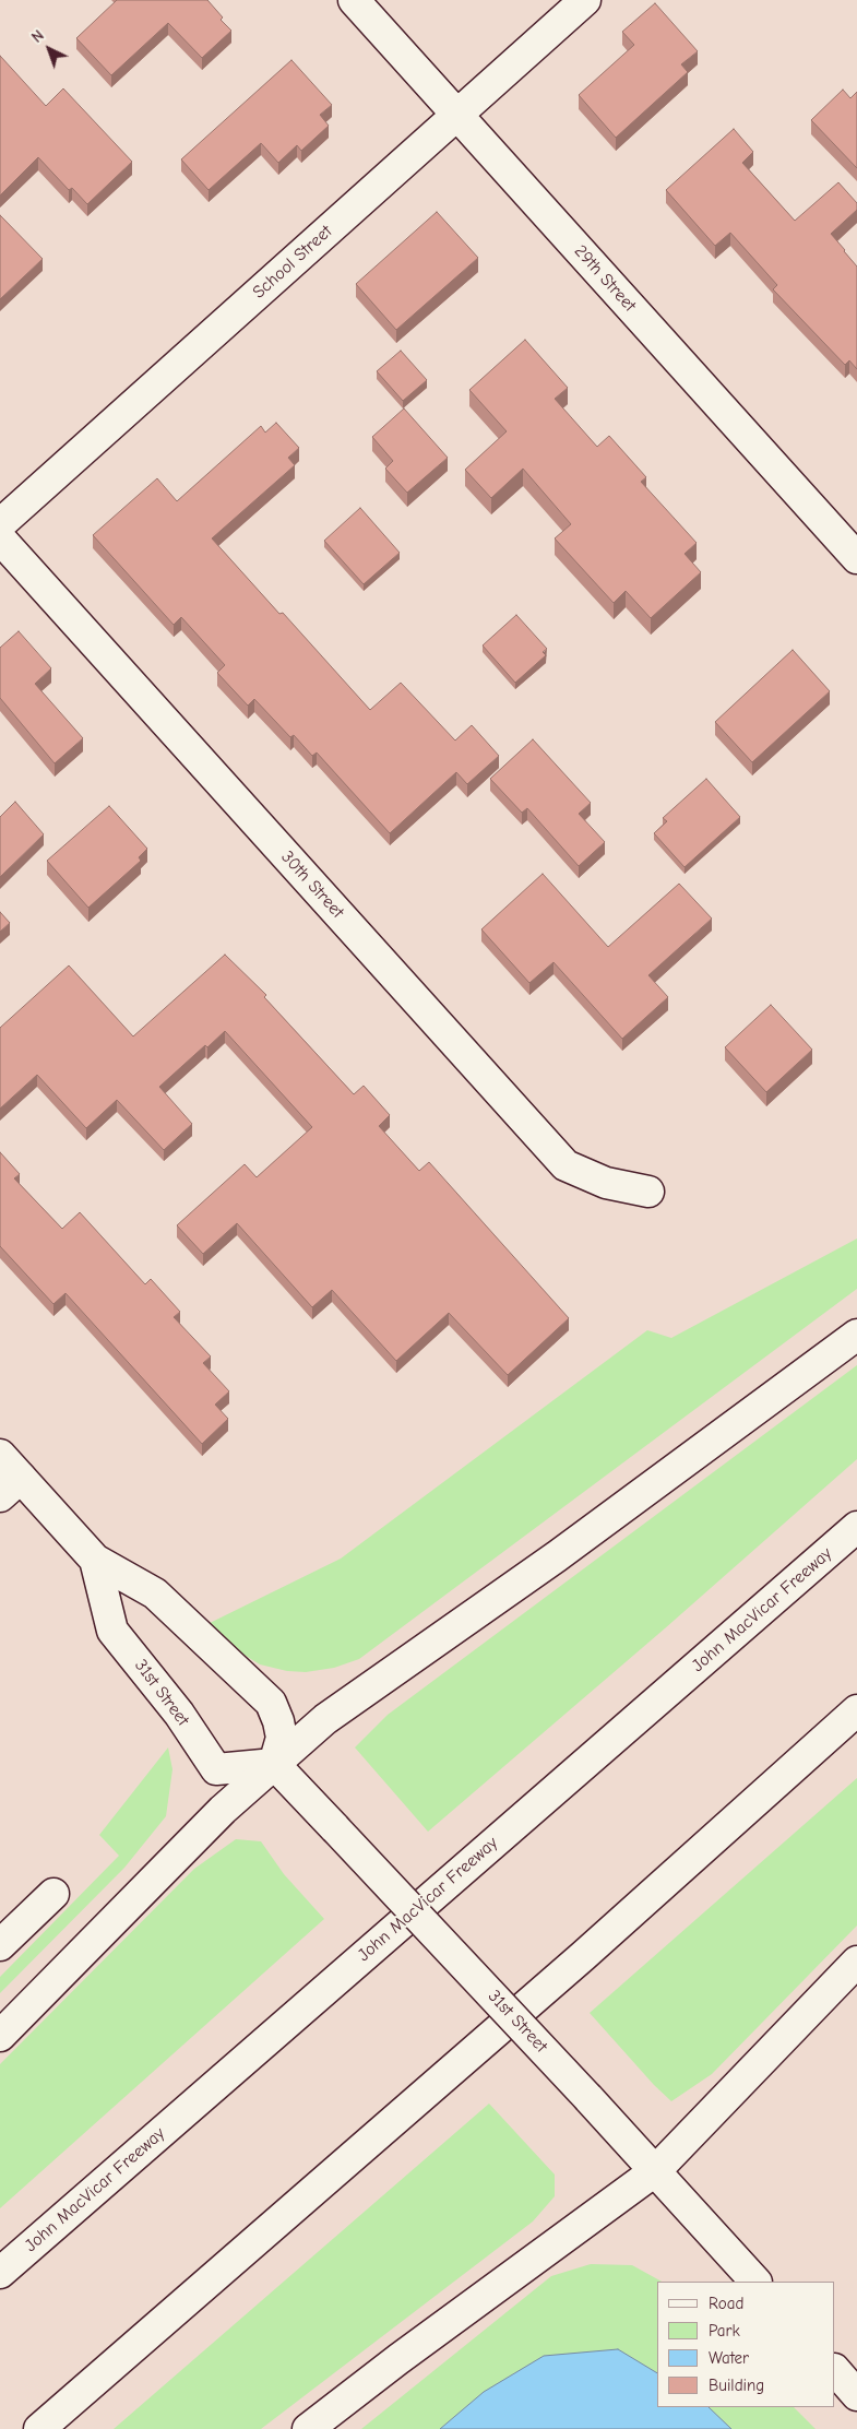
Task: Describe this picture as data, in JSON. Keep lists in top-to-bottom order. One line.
{"streets":{"main road":["School Street","29th Street","30th Street","John MacVicar Freeway","31st Street"]},"crossings":[["School Street","29th Street"]],"legend":["Road","Park","Water","Building"],"north":"top left"}
